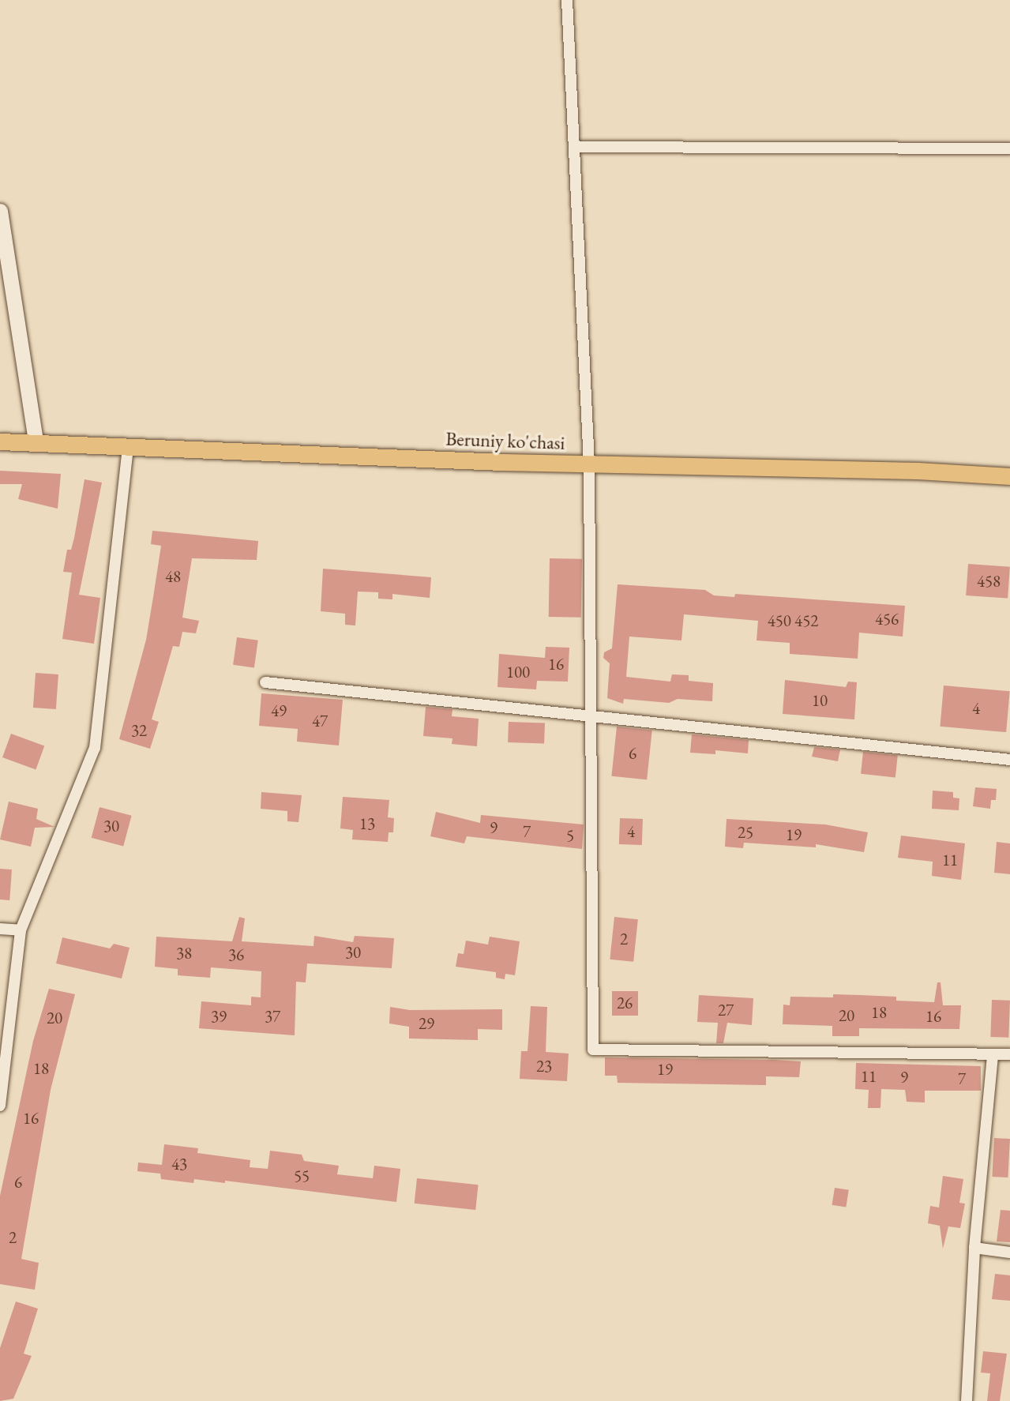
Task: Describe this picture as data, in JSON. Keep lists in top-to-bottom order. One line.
{"streets":{"main road":["Beruniy ko'chasi"]},"house_numbers":["48","458","456","450 452","16","100","10","4","49","47","32","6","13","30","9","7","4","25","19","5","11","2","30","38","36","26","27","18","20","39","37","16","20","29","23","18","19","11","9","7","16","43","55","6","2"]}
